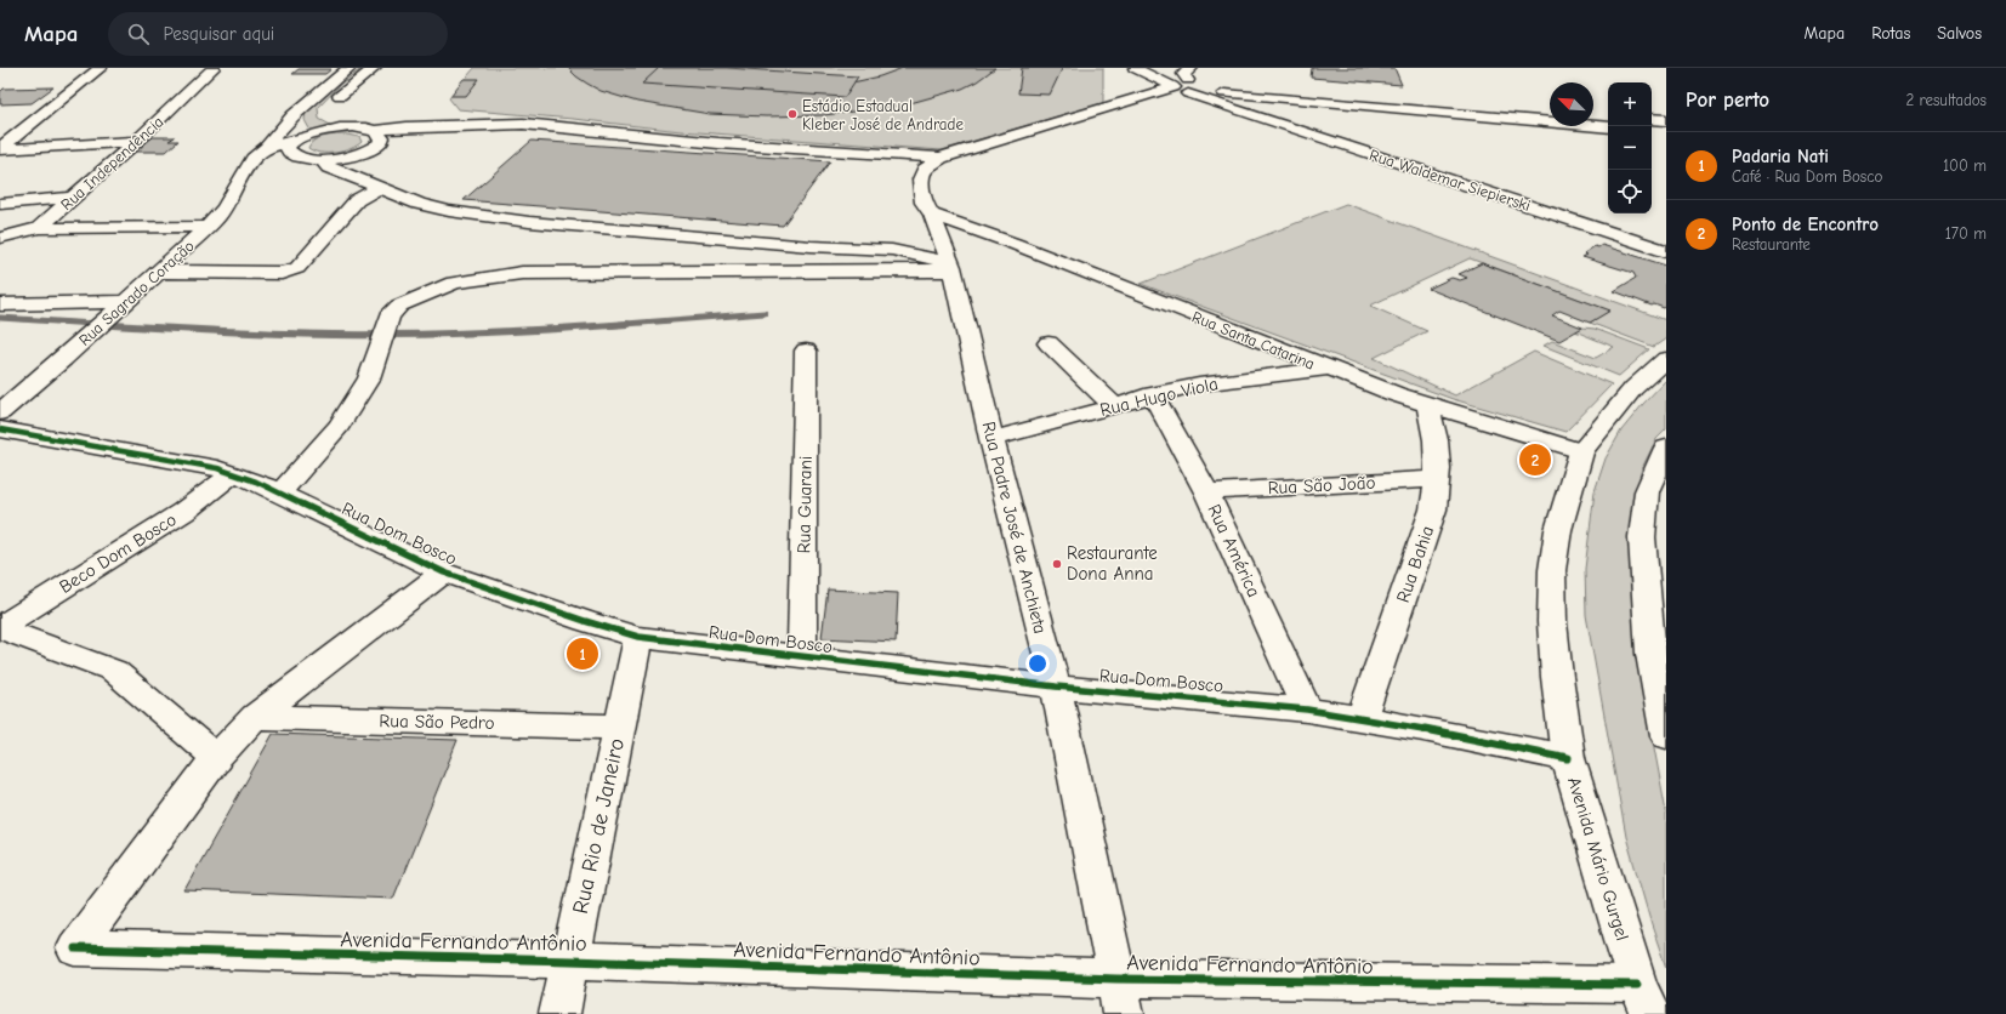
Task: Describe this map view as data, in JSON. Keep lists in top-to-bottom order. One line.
{"streets":{"street":["Rua Independência","Rua Waldemar Siepierski","Rua Sagrado Coração","Rua Santa Catarina","Rua Hugo Viola","Rua São João","Rua Guarani","Rua Padre José de Anchieta","Rua Dom Bosco","Rua América","Beco Dom Bosco","Rua Bahia","Rua São Pedro","Rua Rio de Janeiro","Avenida Mário Gurgel","Avenida Fernando Antônio"]},"crossings":[["Rua Waldemar Siepierski","Rua Padre José de Anchieta"],["Rua Santa Catarina","Rua Hugo Viola"],["Rua Santa Catarina","Rua Padre José de Anchieta"],["Rua Santa Catarina","Rua Bahia"],["Rua Santa Catarina","Avenida Mário Gurgel"],["Rua Hugo Viola","Rua Padre José de Anchieta"],["Rua Hugo Viola","Rua América"],["Rua São João","Rua América"],["Rua São João","Rua Bahia"],["Rua Guarani","Rua Dom Bosco"],["Rua Padre José de Anchieta","Rua Dom Bosco"],["Rua Padre José de Anchieta","Avenida Fernando Antônio"],["Rua Dom Bosco","Rua América"],["Rua Dom Bosco","Beco Dom Bosco"],["Rua Dom Bosco","Rua Bahia"],["Rua Dom Bosco","Rua Rio de Janeiro"],["Rua Dom Bosco","Avenida Mário Gurgel"],["Rua São Pedro","Rua Rio de Janeiro"],["Rua Rio de Janeiro","Avenida Fernando Antônio"],["Avenida Mário Gurgel","Avenida Fernando Antônio"]],"places":["Estádio Estadual Kleber José de Andrade","Restaurante Dona Anna"],"north":"top left","page":{"header":"Mapa","search":"Pesquisar aqui","nav":["Mapa","Rotas","Salvos"],"heading":["Por perto","2 resultados"],"map_buttons":["+","−"],"list":[{"mark":"1","name":"Padaria Nati","note":"Café · Rua Dom Bosco","value":"100 m"},{"mark":"2","name":"Ponto de Encontro","note":"Restaurante","value":"170 m"}],"pins":["2","1"]}}
